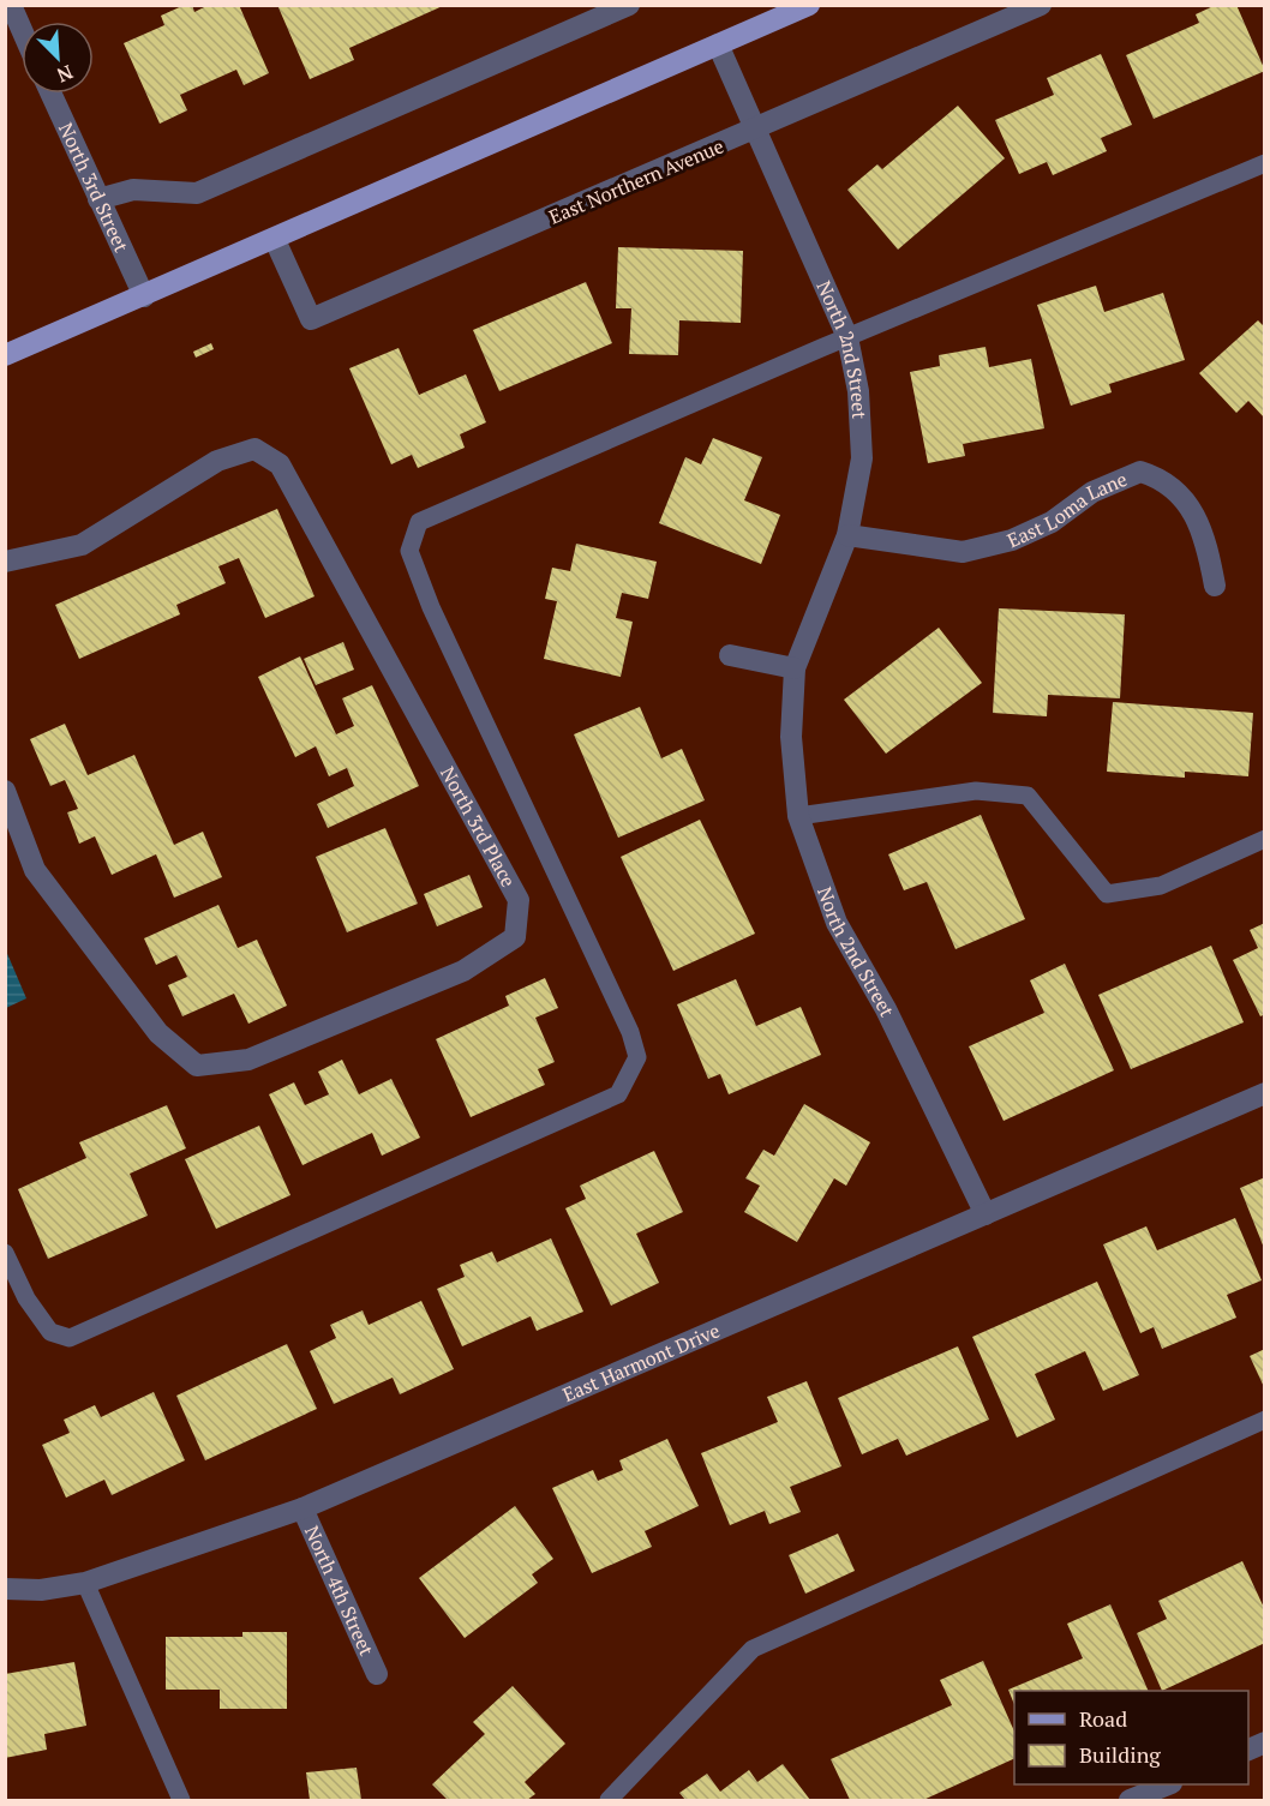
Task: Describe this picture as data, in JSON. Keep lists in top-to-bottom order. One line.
{"streets":{"street":["East Northern Avenue","North 3rd Street","North 2nd Street","East Loma Lane","North 3rd Place","East Harmont Drive","North 4th Street"]},"crossings":[["East Northern Avenue","North 2nd Street"],["North 2nd Street","East Loma Lane"],["North 2nd Street","East Harmont Drive"],["East Harmont Drive","North 4th Street"]],"legend":["Road","Building"],"north":"bottom right"}
